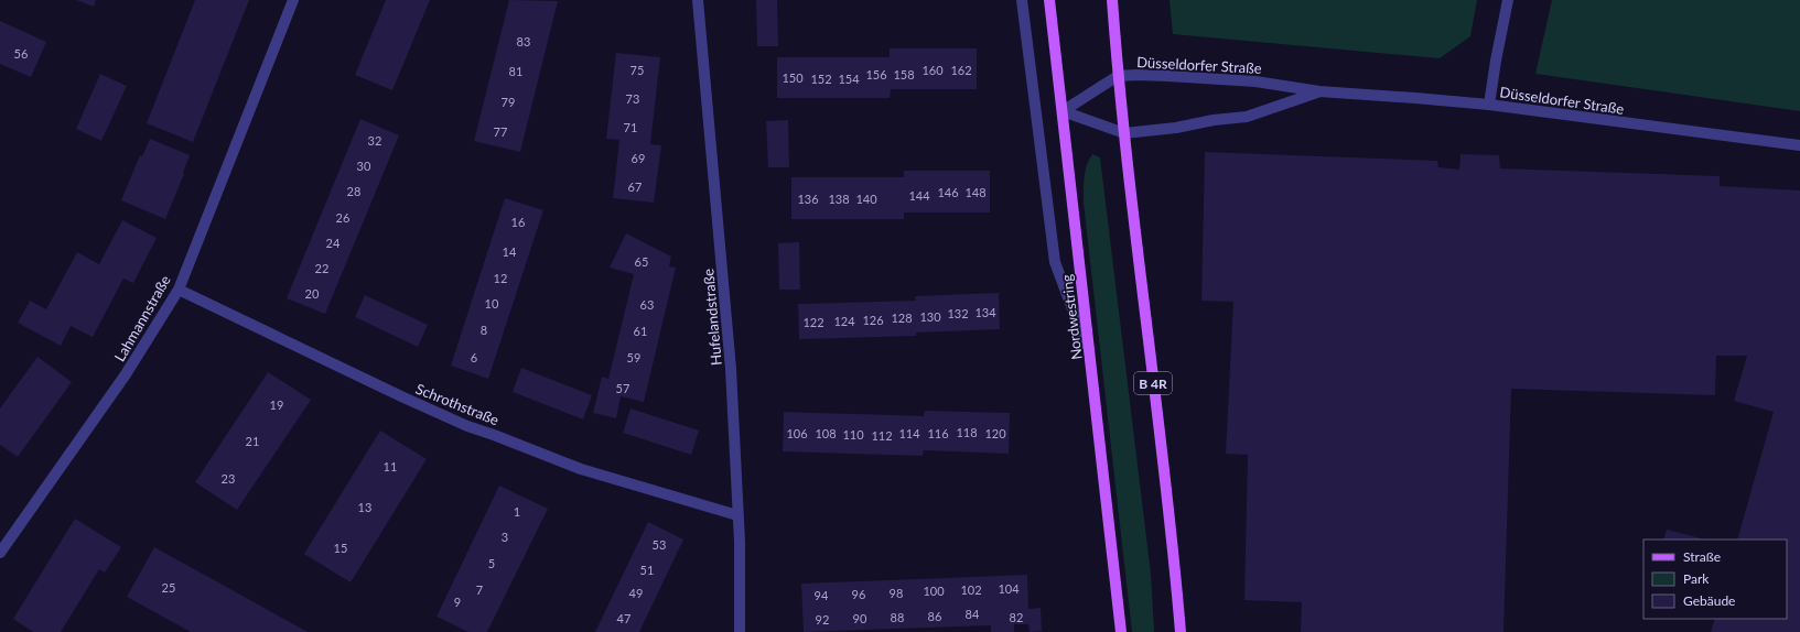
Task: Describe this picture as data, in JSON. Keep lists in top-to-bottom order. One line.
{"streets":{"main road":["Nordwestring","B 4R"],"street":["Düsseldorfer Straße","Hufelandstraße","Lahmannstraße","Schrothstraße"]},"crossings":[["Düsseldorfer Straße","Nordwestring"],["Düsseldorfer Straße","B 4R"],["Hufelandstraße","Schrothstraße"],["Lahmannstraße","Schrothstraße"]],"house_numbers":["83","56","75","160","162","81","156","158","150","152","154","73","79","71","77","32","69","30","67","28","146","148","144","136","138","140","26","16","24","14","65","22","12","20","10","63","134","132","130","128","126","124","122","8","61","6","59","57","19","118","106","108","114","116","120","110","112","21","11","23","13","1","3","53","15","5","51","25","104","7","102","100","49","98","96","94","9","84","86","88","82","47","90","92"],"legend":["Straße","Park","Gebäude"]}
